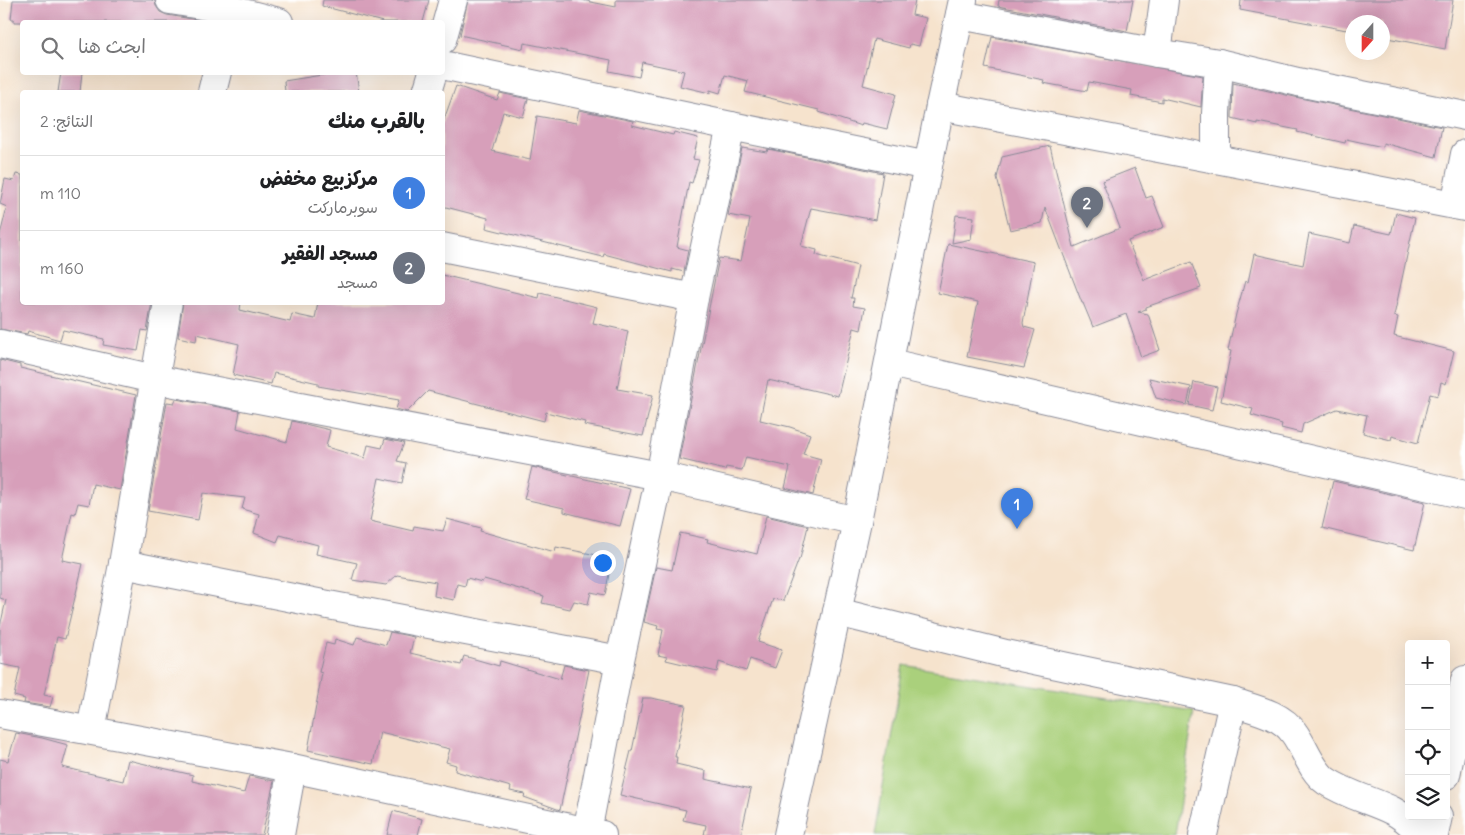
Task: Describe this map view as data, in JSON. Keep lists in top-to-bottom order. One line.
{"north":"bottom","page":{"search":"ابحث هنا","heading":["بالقرب منك","النتائج: 2"],"list":[{"mark":"1","name":"مركزبيع مخفض","note":"سوبرماركت","value":"110 m"},{"mark":"2","name":"مسجد الفقير","note":"مسجد","value":"160 m"}],"pins":["2","1"],"map_buttons":["+","−"]}}
